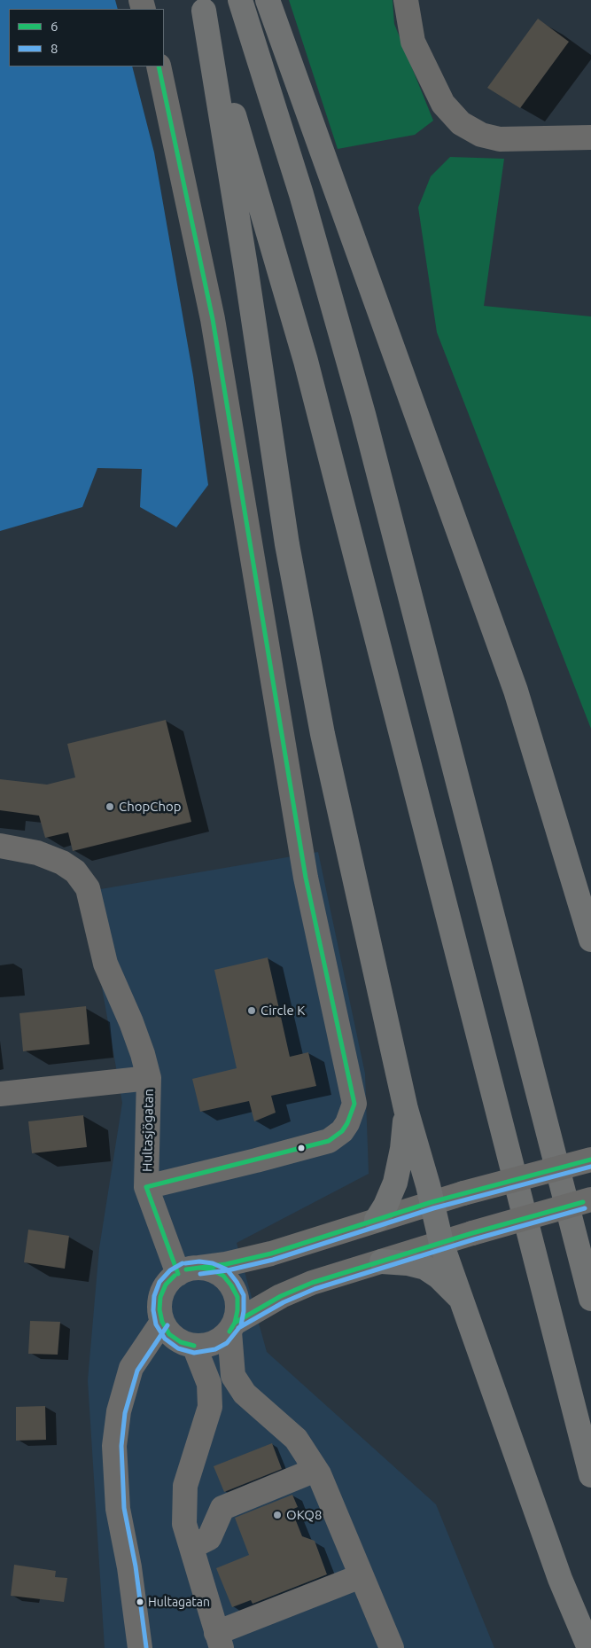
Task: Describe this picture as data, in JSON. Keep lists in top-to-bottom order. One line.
{"streets":{"street":["Hultasjögatan"]},"places":["ChopChop","Circle K","OKQ8","Hultagatan"],"lines":["transit line 6","transit line 8"],"legend":["6","8"]}
